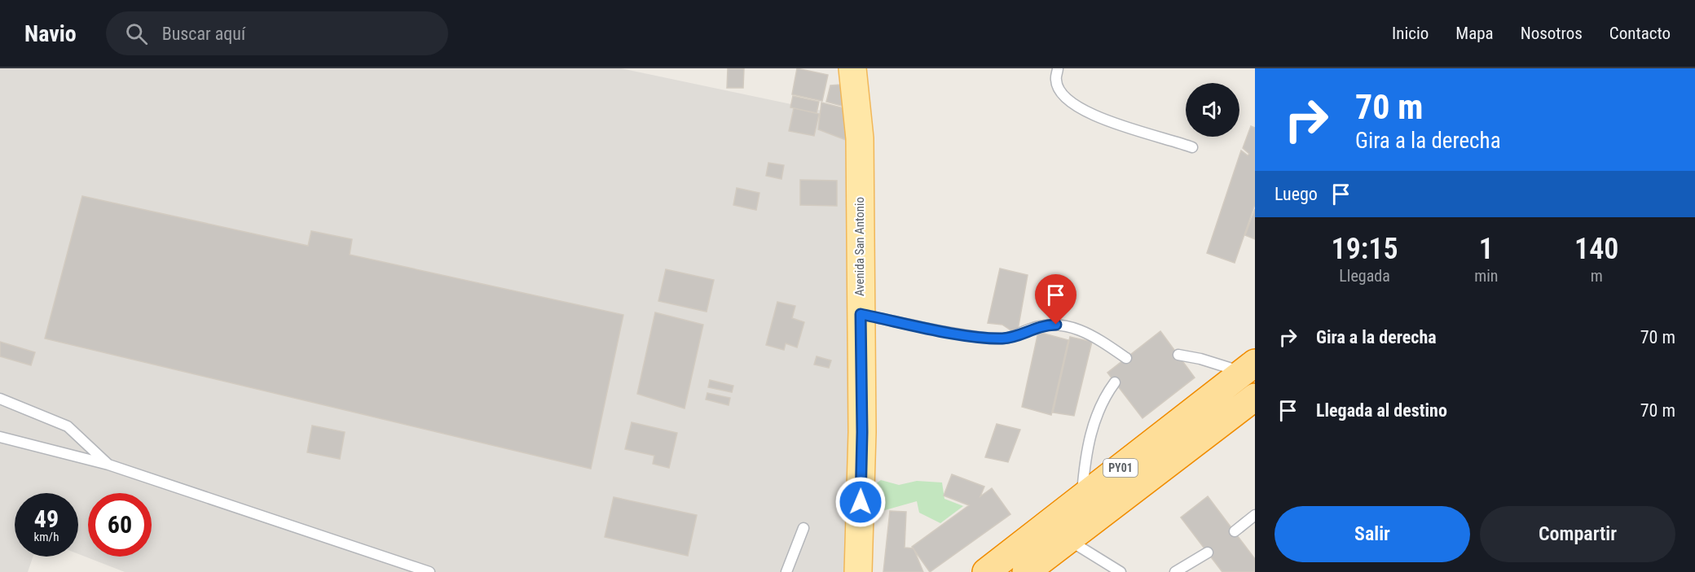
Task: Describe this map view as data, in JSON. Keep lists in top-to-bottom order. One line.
{"streets":{"highway":["PY01"],"main road":["Avenida San Antonio"]},"page":{"header":"Navio","search":"Buscar aquí","nav":["Inicio","Mapa","Nosotros","Contacto"],"turn":["70 m","Gira a la derecha"],"then":"Luego","eta":["19:15","Llegada","1","min","140","m"],"list":[{"name":"Gira a la derecha","value":"70 m"},{"name":"Llegada al destino","value":"70 m"}],"speed":"49 km/h","limit":"60","buttons":["Salir","Compartir"]}}
